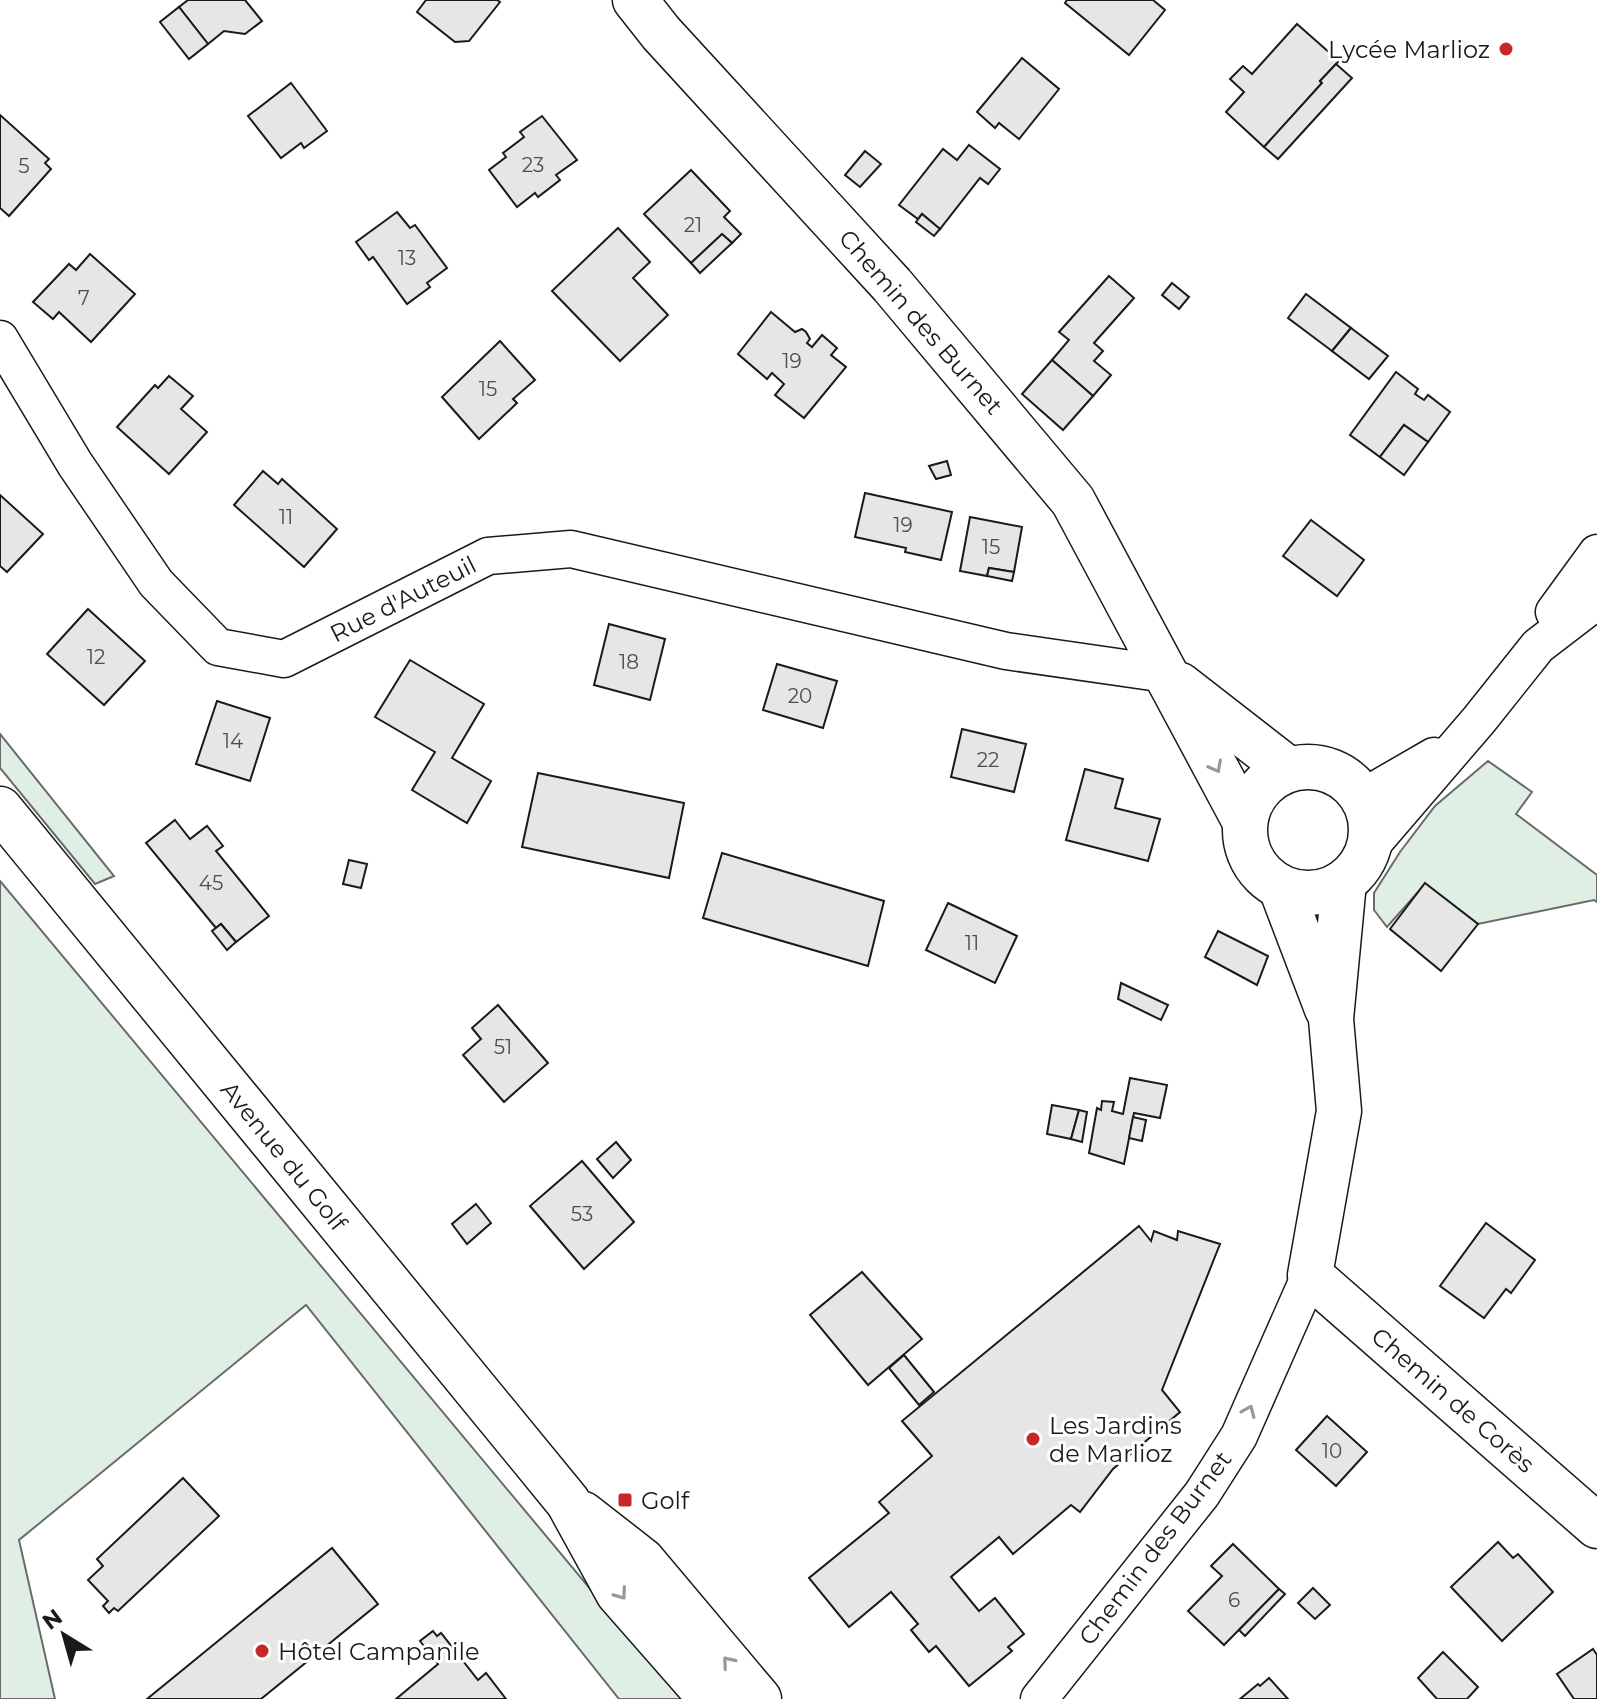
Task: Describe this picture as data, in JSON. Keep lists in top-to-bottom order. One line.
{"streets":{"street":["Chemin des Burnet","Rue d'Auteuil","Avenue du Golf","Chemin de Corès"]},"crossings":[["Chemin des Burnet","Rue d'Auteuil"],["Chemin des Burnet","Chemin de Corès"]],"places":{"other":["Lycée Marlioz","Les Jardins de Marlioz","Hôtel Campanile"],"transit":["Golf"]},"house_numbers":["23","5","21","13","7","19","15","11","19","15","12","18","20","14","22","45","11","51","53","10","6"],"north":"top left"}
